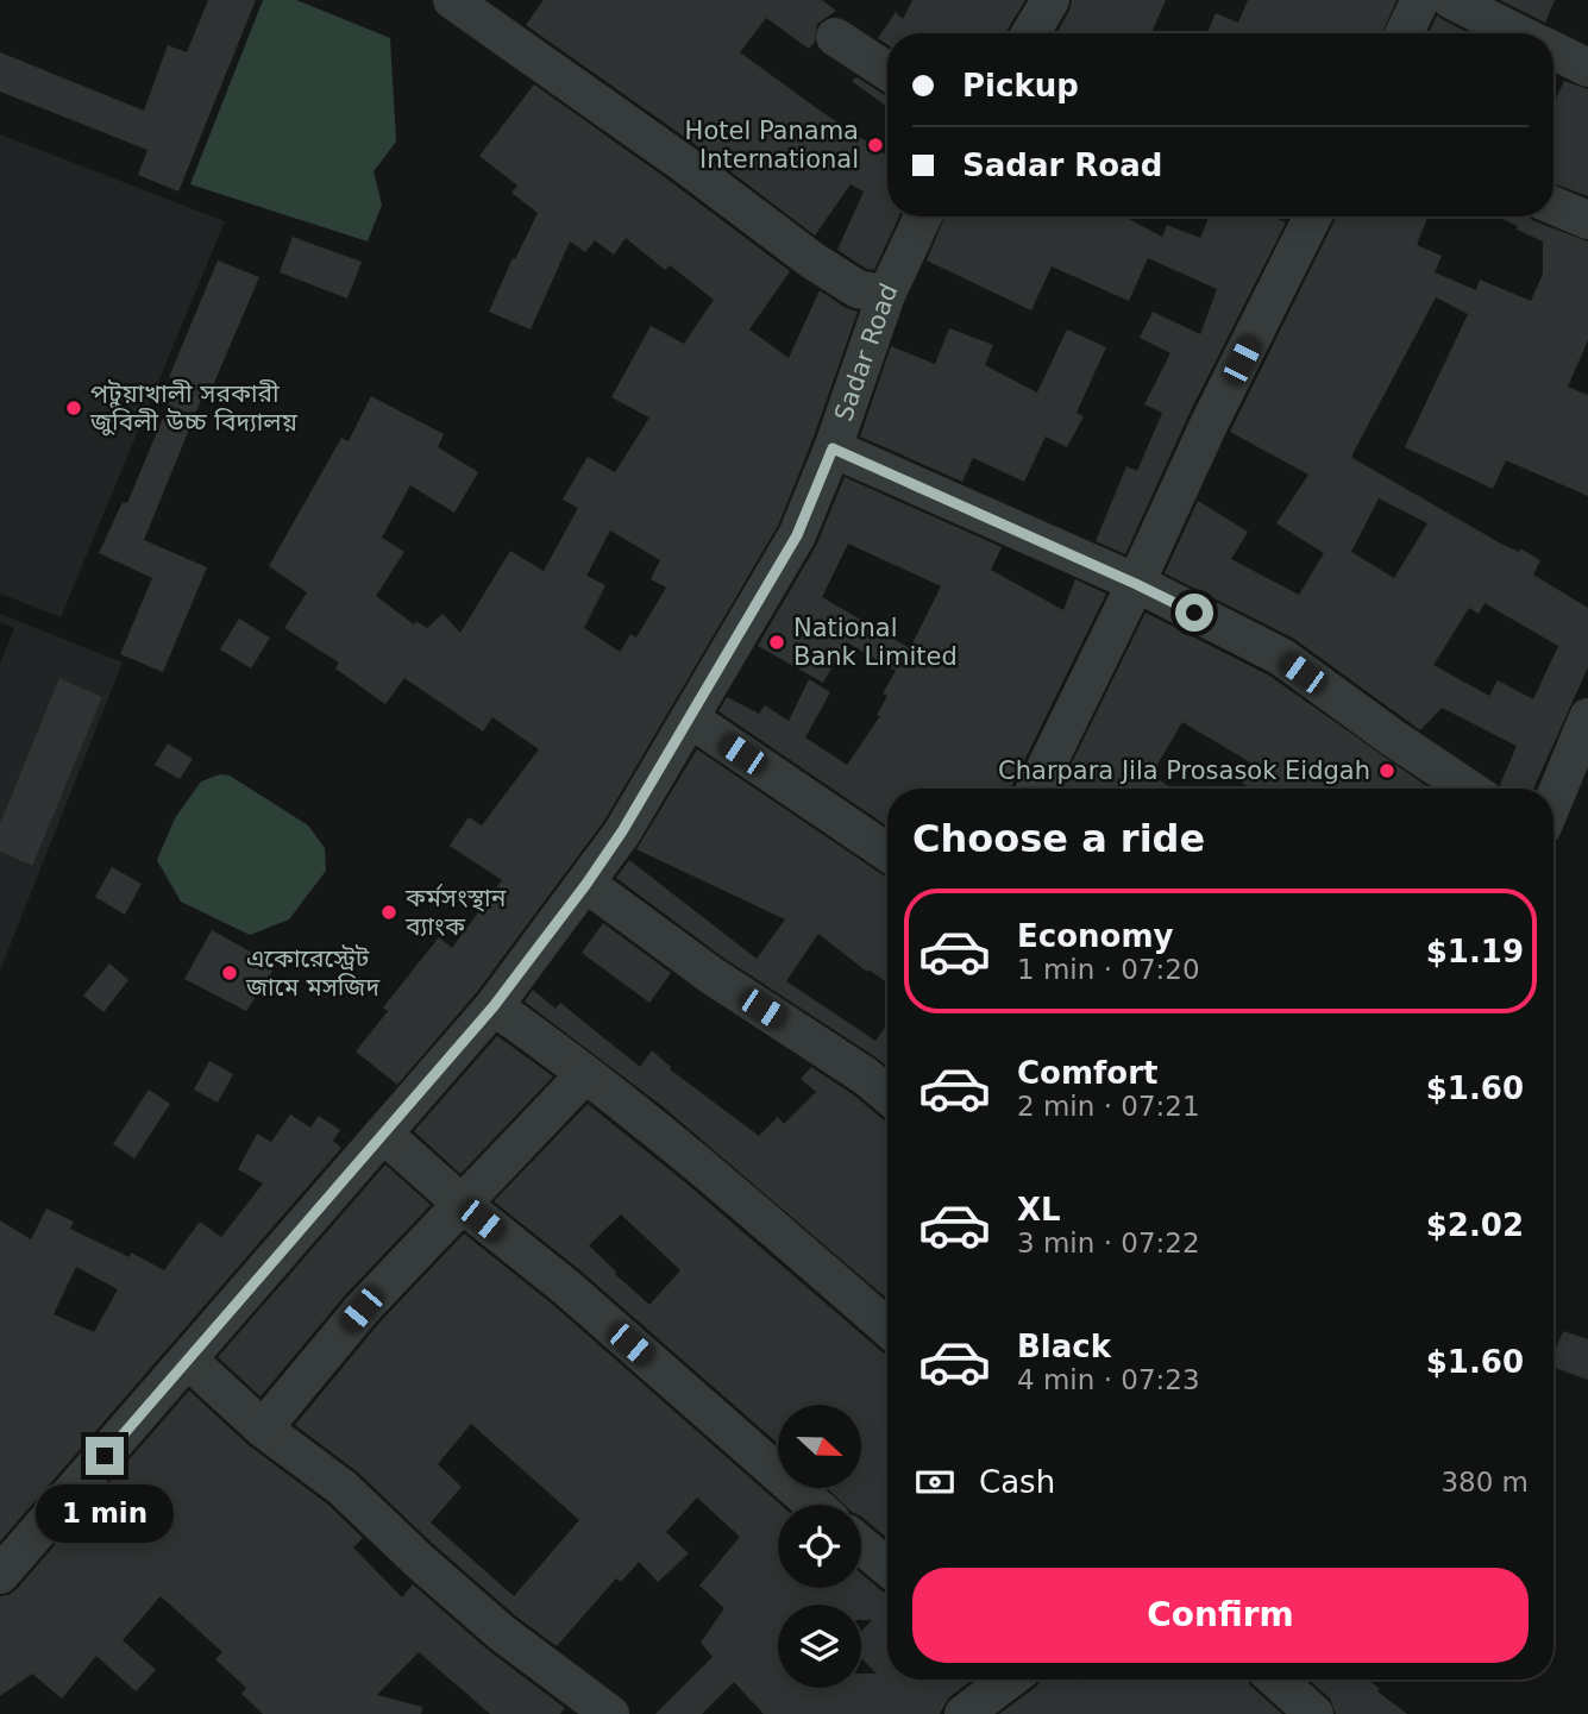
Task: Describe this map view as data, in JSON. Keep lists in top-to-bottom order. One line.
{"streets":{"street":["Sadar Road"]},"places":["Hotel Panama International","পটুয়াখালী সরকারী জুবিলী উচ্চ বিদ্যালয়","National Bank Limited","Charpara Jila Prosasok Eidgah","কর্মসংস্থান ব্যাংক","একোরেস্ট্রেট জামে মসজিদ"],"north":"right","page":{"banner":["Pickup","Sadar Road"],"heading":"Choose a ride","list":[{"name":"Economy","note":"1 min · 07:20","value":"$1.19"},{"name":"Comfort","note":"2 min · 07:21","value":"$1.60"},{"name":"XL","note":"3 min · 07:22","value":"$2.02"},{"name":"Black","note":"4 min · 07:23","value":"$1.60"}],"pay":["Cash","380 m"],"bubble":"1 min","buttons":"Confirm"}}
